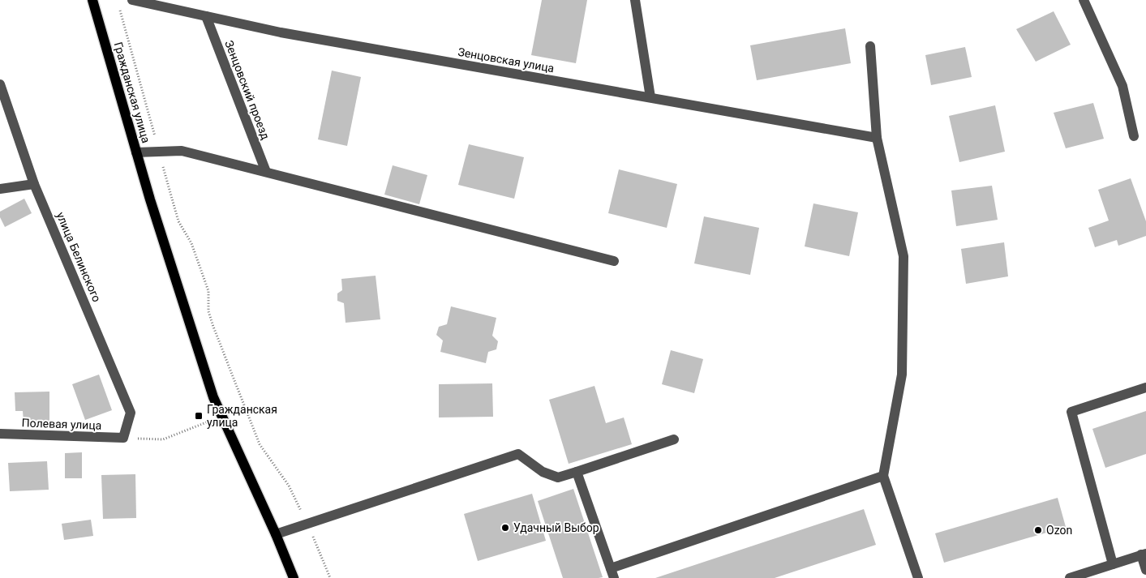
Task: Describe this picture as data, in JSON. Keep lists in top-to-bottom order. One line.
{"streets":{"main road":["Гражданская улица"],"street":["Зенцовская улица","Зенцовский проезд","улица Белинского","Полевая улица"]},"crossings":[["Зенцовская улица","Зенцовский проезд"],["улица Белинского","Полевая улица"]],"places":{"transit":["Гражданская улица"],"other":["Удачный Выбор","Ozon"]}}
